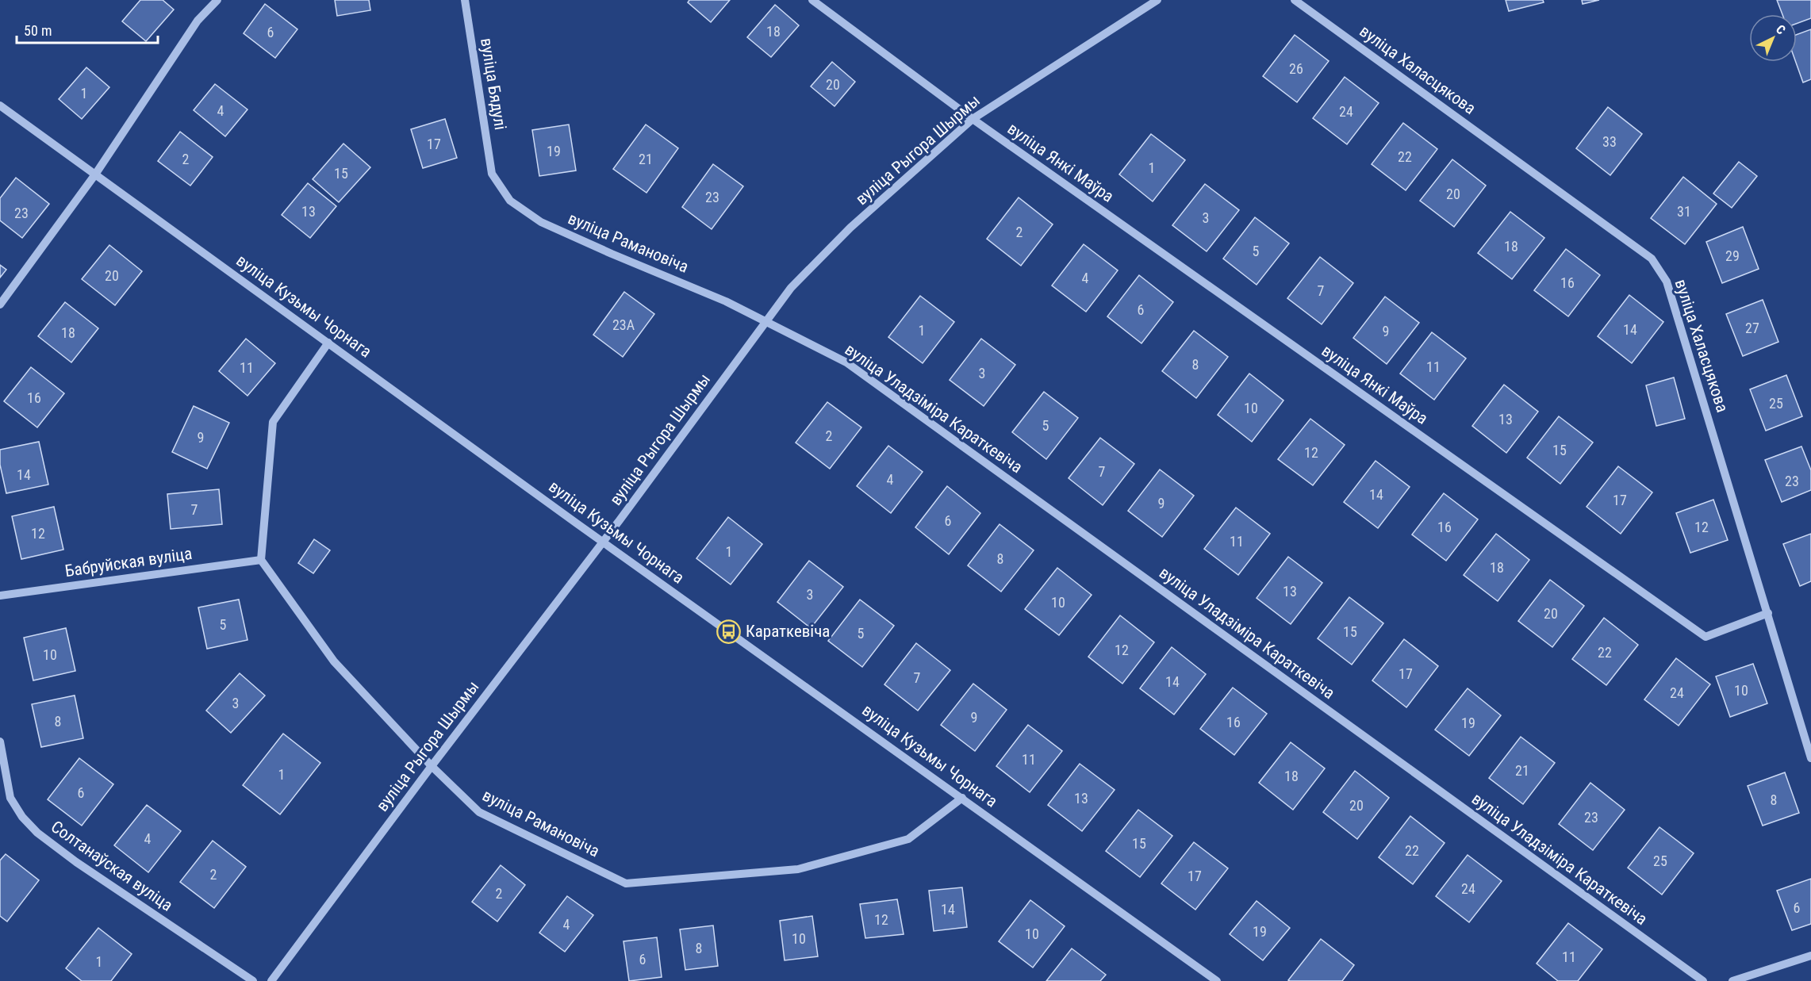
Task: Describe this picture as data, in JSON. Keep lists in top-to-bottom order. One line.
{"streets":{"street":["вуліца Халасцякова","вуліца Бядулі","вуліца Рыгора Шырмы","вуліца Янкі Маўра","вуліца Рамановіча","вуліца Кузьмы Чорнага","вуліца Уладзіміра Караткевіча","Бабруйская вуліца","Солтанаўская вуліца"]},"crossings":[["вуліца Халасцякова","вуліца Янкі Маўра"],["вуліца Бядулі","вуліца Рамановіча"],["вуліца Рыгора Шырмы","вуліца Янкі Маўра"],["вуліца Рыгора Шырмы","вуліца Рамановіча"],["вуліца Рыгора Шырмы","вуліца Кузьмы Чорнага"],["вуліца Рыгора Шырмы","вуліца Уладзіміра Караткевіча"],["вуліца Рамановіча","вуліца Кузьмы Чорнага"],["вуліца Рамановіча","вуліца Уладзіміра Караткевіча"],["вуліца Рамановіча","Бабруйская вуліца"]],"places":{"bus stop":["Караткевіча"]},"house_numbers":["18","6","26","20","1","4","24","33","17","19","22","2","21","1","15","20","23","13","31","23","3","2","18","5","29","20","4","16","7","6","23А","27","14","1","9","18","8","11","11","3","16","25","10","13","5","2","9","15","12","7","14","4","23","14","17","9","7","6","16","12","12","11","1","8","18","13","3","10","20","5","15","5","12","22","10","17","7","14","10","24","3","9","8","16","19","11","21","1","18","6","13","8","20","23","4","15","22","25","2","17","24","2","6","14","12","4","19","10","10","8","11","6","1"],"scale_bar":"50 m","north":"top right"}
